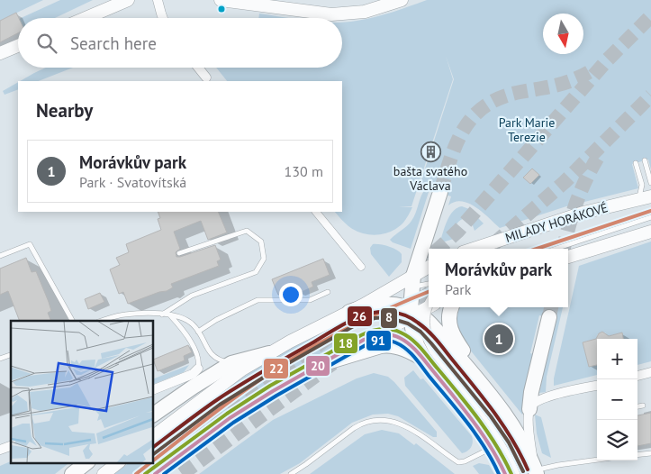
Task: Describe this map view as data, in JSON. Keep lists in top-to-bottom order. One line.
{"streets":{"main road":["MILADY HORÁKOVÉ"]},"parks":["Park Marie Terezie"],"places":{"building":["bašta svatého Václava"]},"lines":["transit line 22","transit line 26","transit line 8","transit line 18","transit line 20","transit line 91"],"north":"bottom","page":{"search":"Search here","heading":"Nearby","list":[{"mark":"1","name":"Morávkův park","note":"Park · Svatovítská","value":"130 m"}],"popup":["Morávkův park","Park"],"pins":"1","map_buttons":["+","−"]}}
